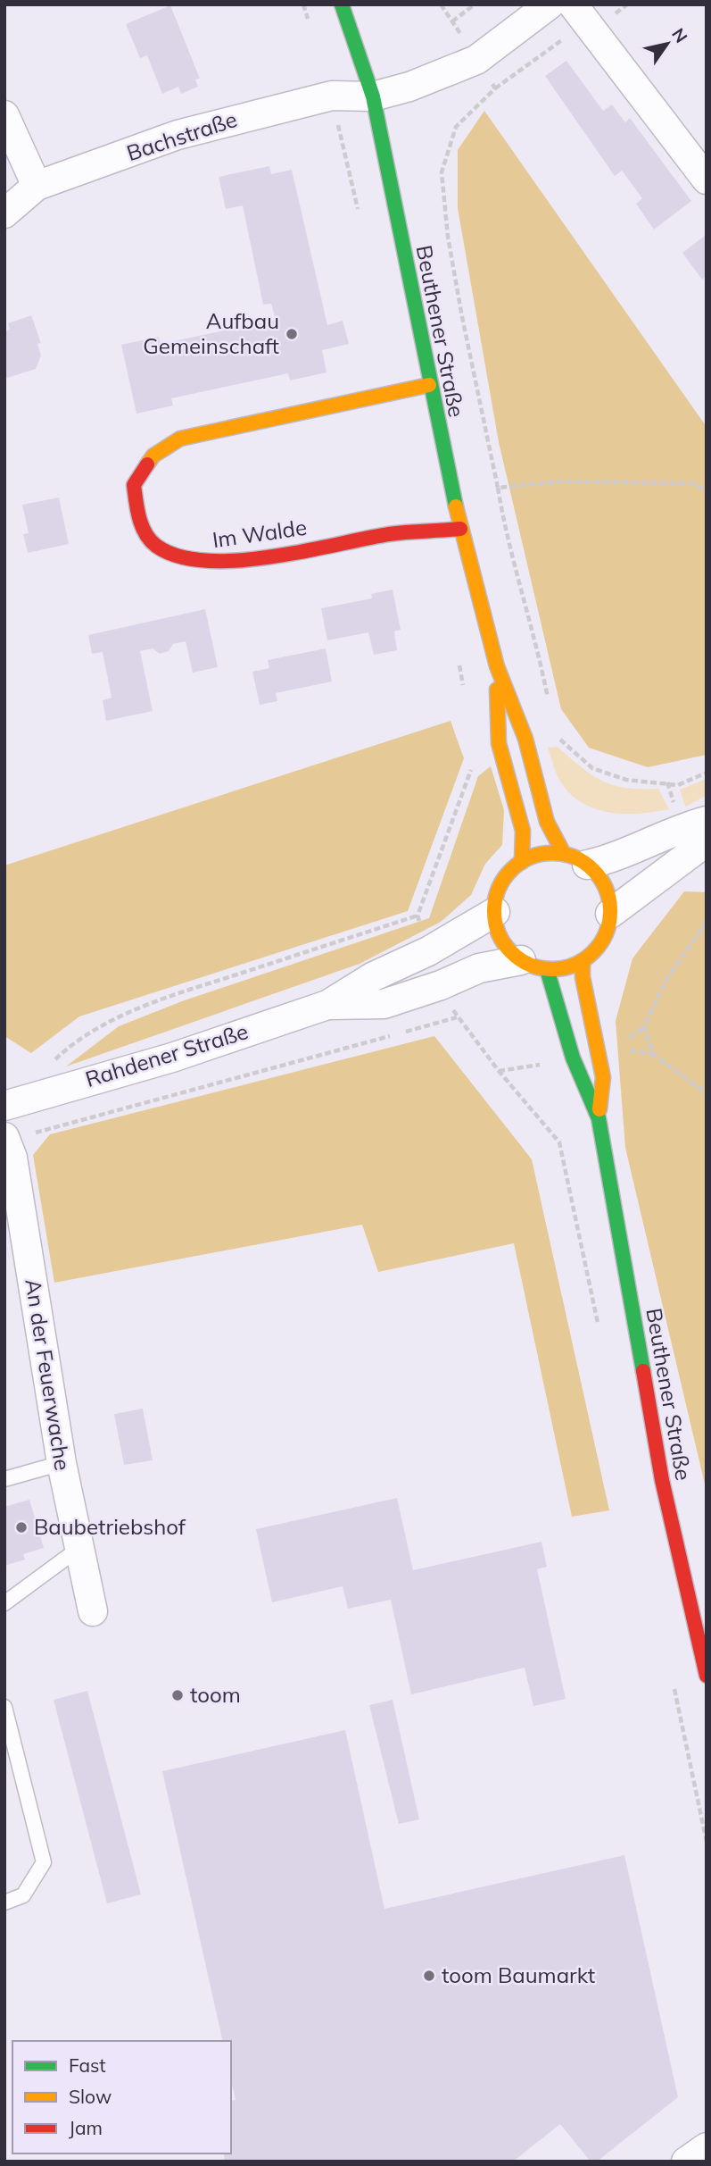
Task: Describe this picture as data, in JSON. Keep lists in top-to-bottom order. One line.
{"streets":{"main road":["Beuthener Straße","Im Walde"],"street":["Bachstraße","Rahdener Straße","An der Feuerwache"]},"crossings":[["Bachstraße","Beuthener Straße"],["Beuthener Straße","Im Walde"],["Beuthener Straße","Rahdener Straße"]],"places":["Aufbau Gemeinschaft","Baubetriebshof","toom","toom Baumarkt"],"legend":["Fast","Slow","Jam"],"north":"top right"}
